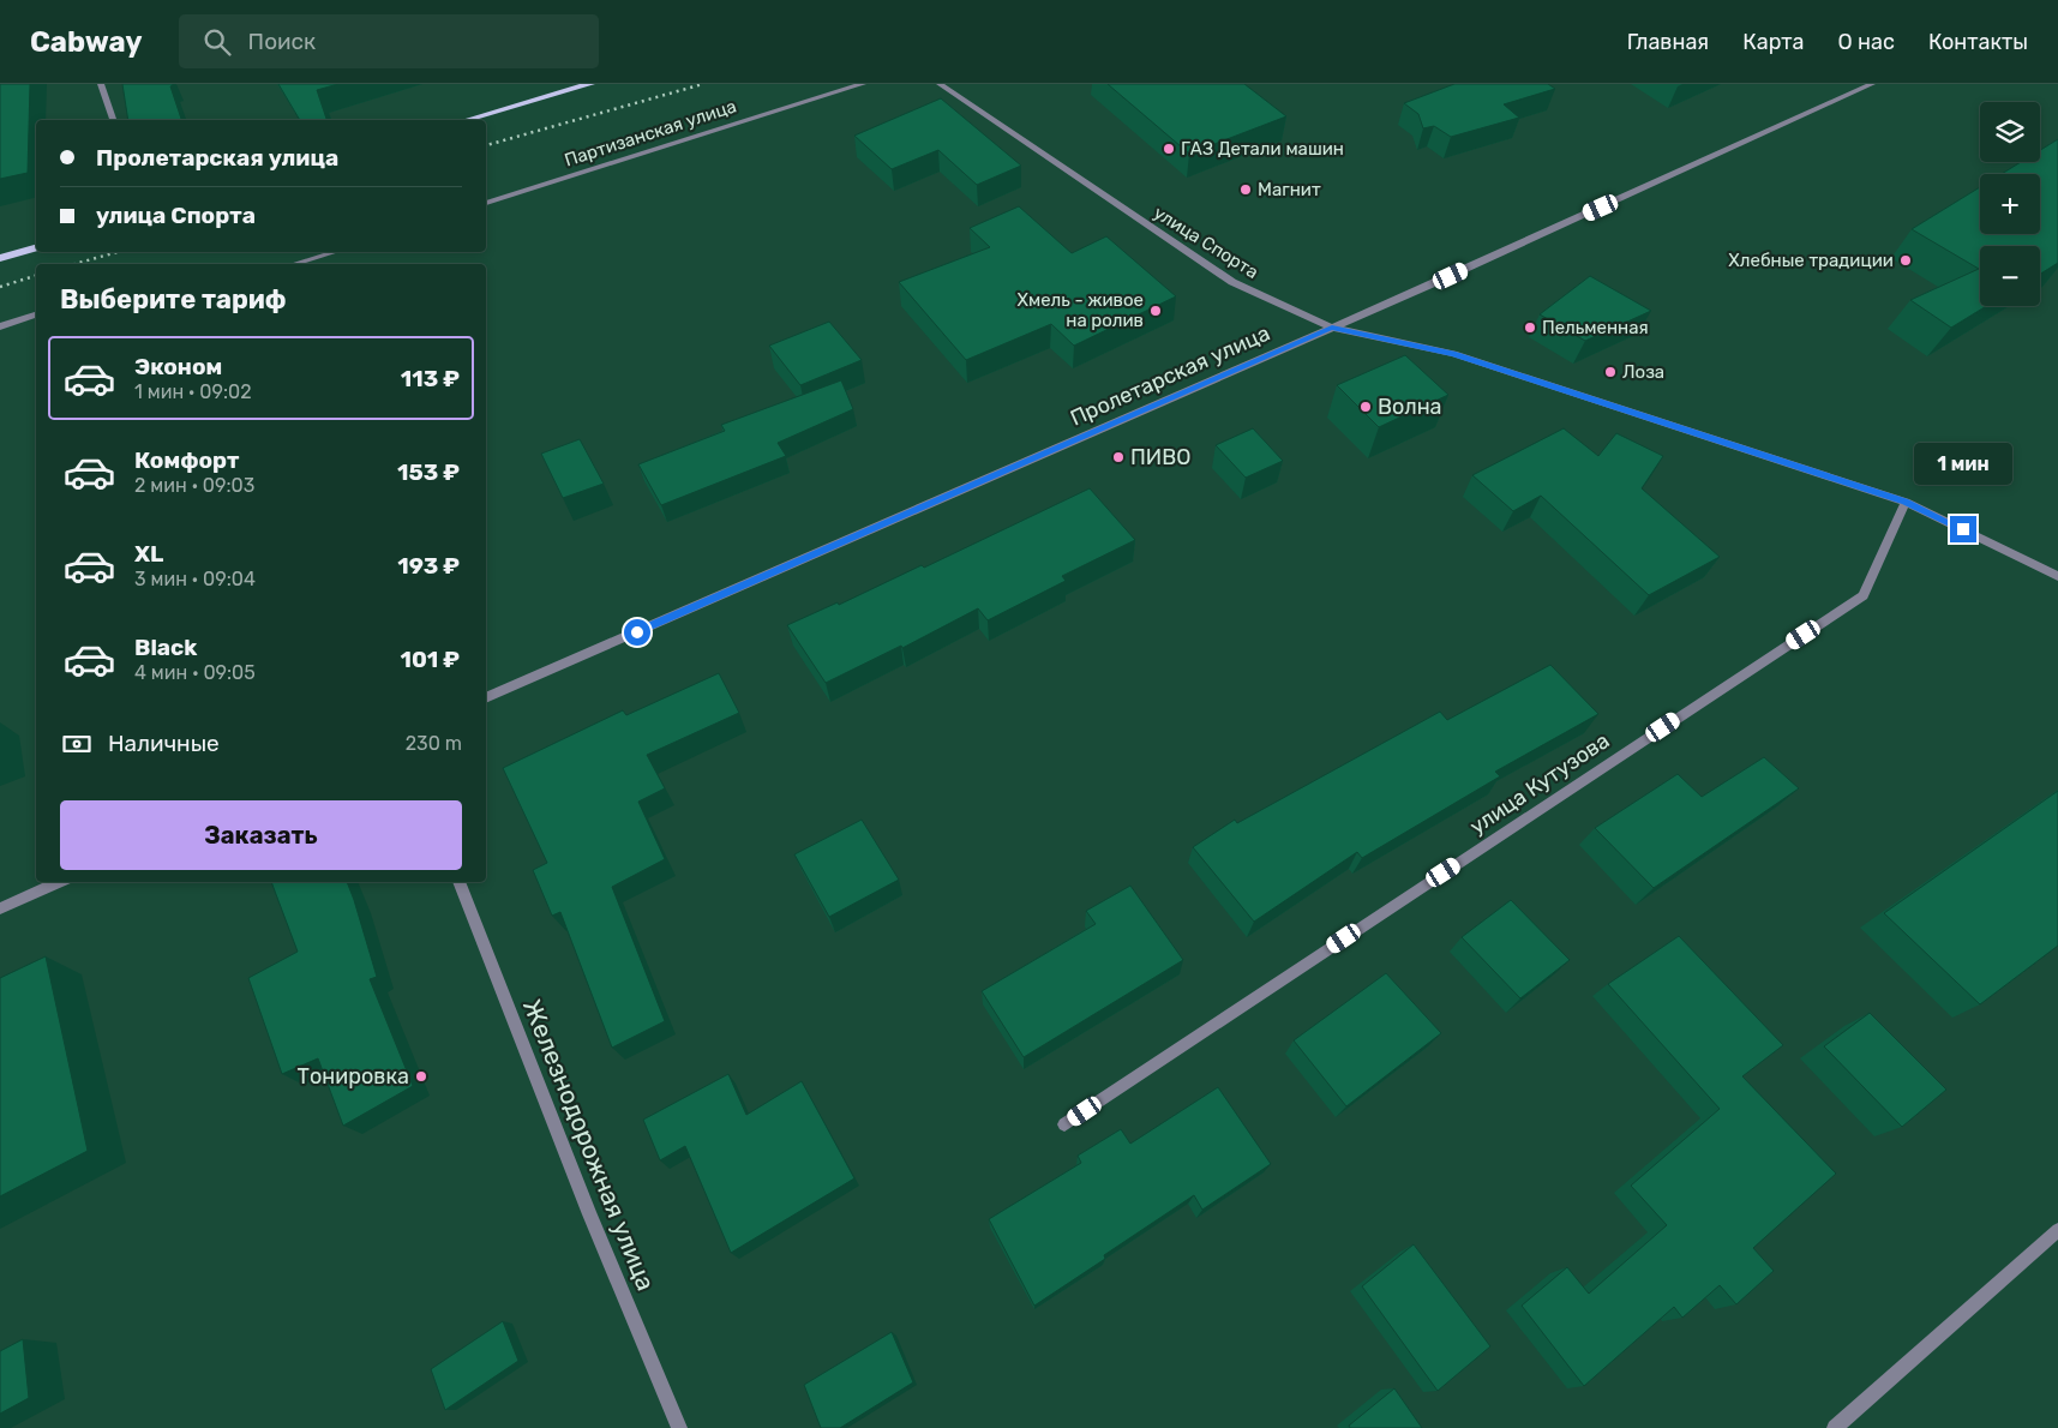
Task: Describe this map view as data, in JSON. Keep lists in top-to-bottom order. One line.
{"streets":{"street":["Партизанская улица","улица Спорта","Пролетарская улица","улица Кутузова","Железнодорожная улица"]},"crossings":[["улица Спорта","Пролетарская улица"],["улица Спорта","улица Кутузова"]],"places":["ГАЗ Детали машин","Магнит","Хлебные традиции","Хмель - живое на ролив","Пельменная","Лоза","Волна","ПИВО","Тонировка"],"page":{"header":"Cabway","search":"Поиск","nav":["Главная","Карта","О нас","Контакты"],"map_buttons":["+","−"],"banner":["Пролетарская улица","улица Спорта"],"heading":"Выберите тариф","list":[{"name":"Эконом","note":"1 мин · 09:02","value":"113 ₽"},{"name":"Комфорт","note":"2 мин · 09:03","value":"153 ₽"},{"name":"XL","note":"3 мин · 09:04","value":"193 ₽"},{"name":"Black","note":"4 мин · 09:05","value":"101 ₽"}],"bubble":"1 мин","pay":["Наличные","230 m"],"buttons":"Заказать"}}
